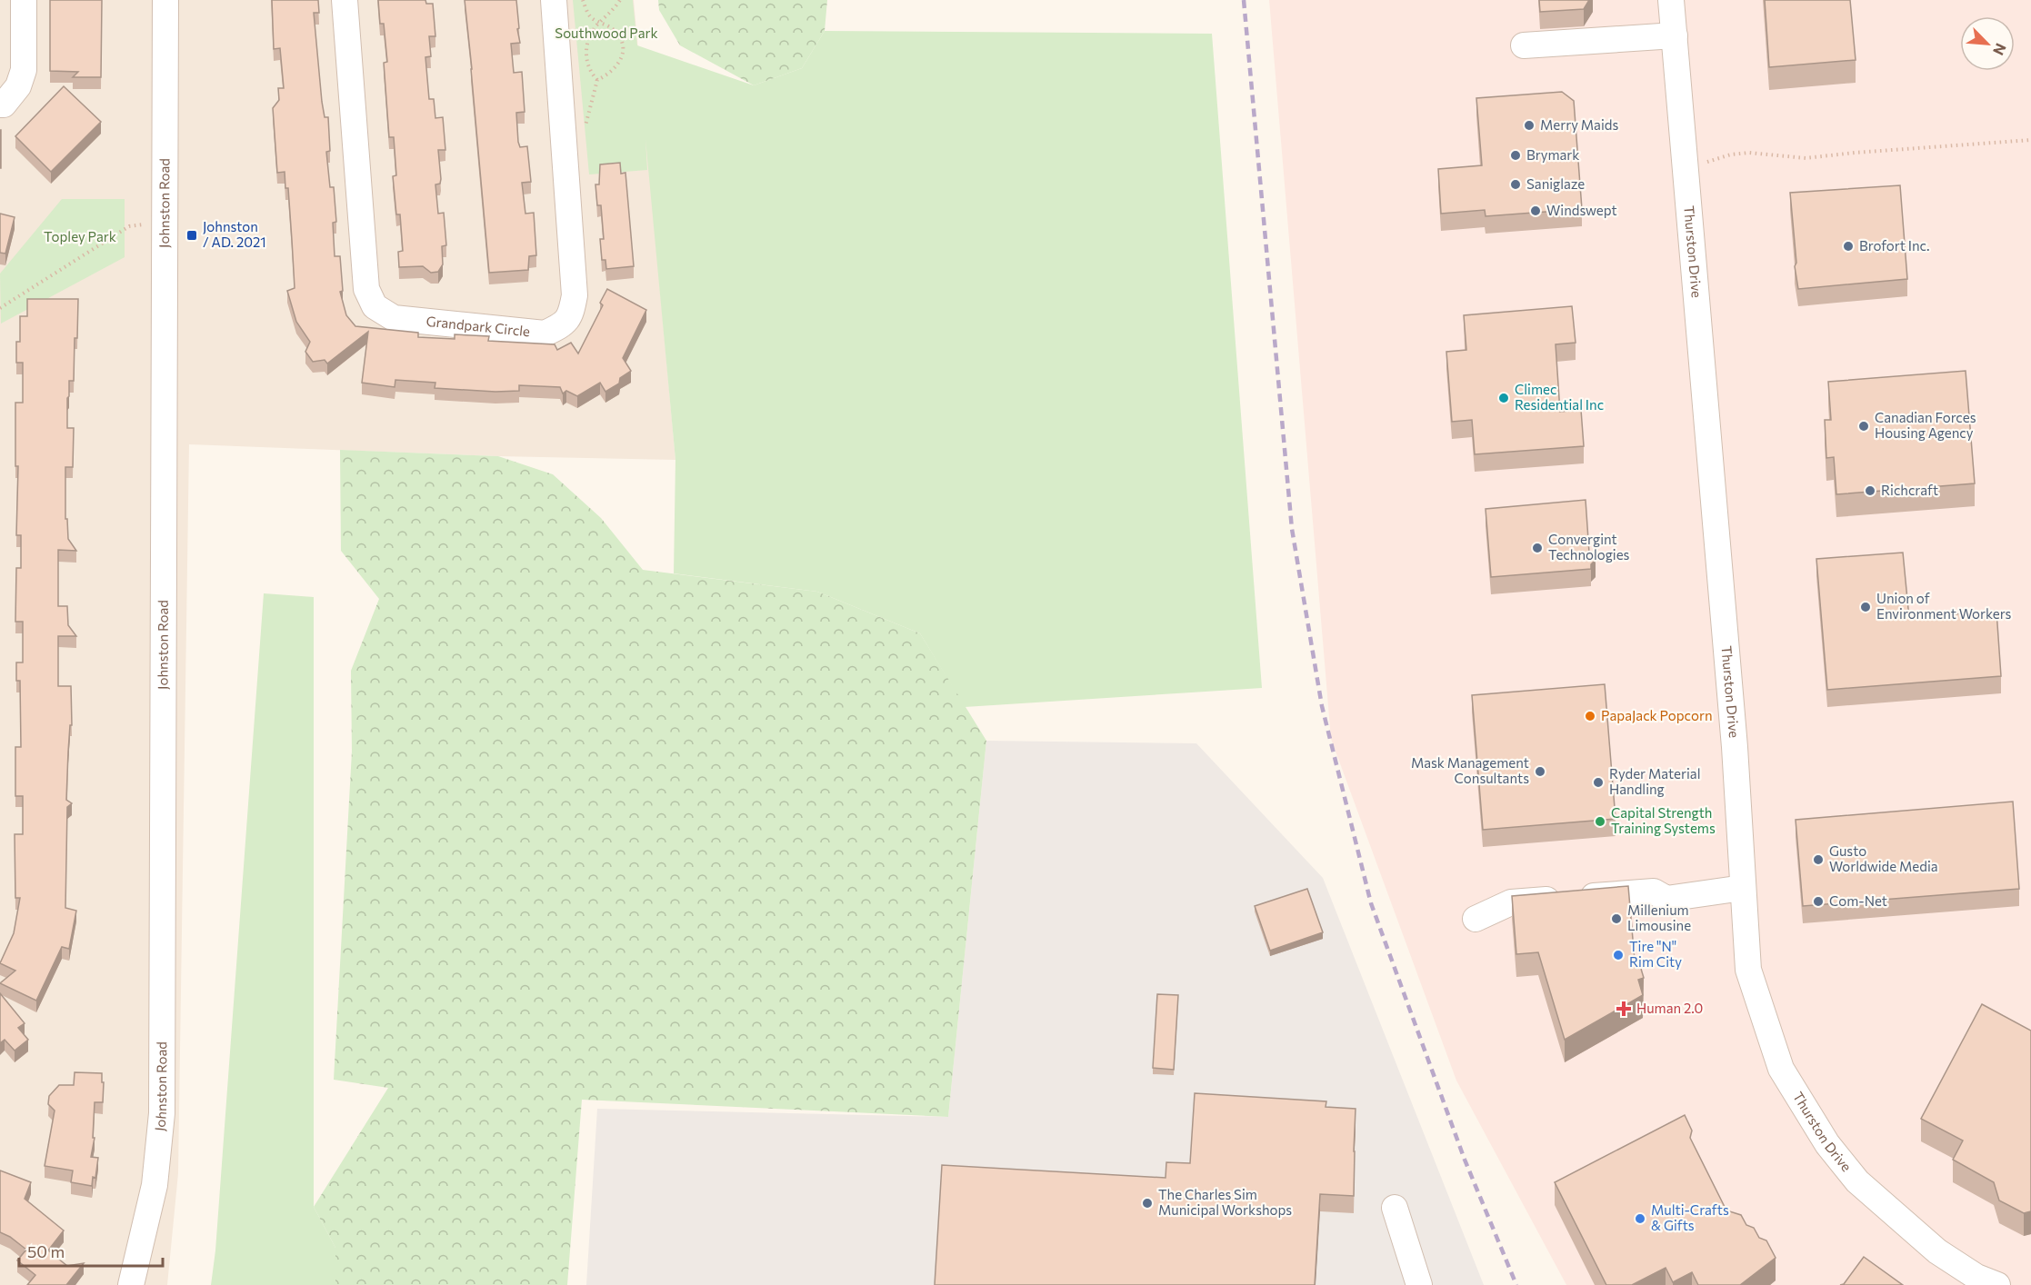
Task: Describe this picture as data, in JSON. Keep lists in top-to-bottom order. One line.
{"streets":{"street":["Johnston Road","Thurston Drive","Grandpark Circle"]},"parks":["Southwood Park","Topley Park"],"places":{"other":["Merry Maids","Brymark","Saniglaze","Windswept","Brofort Inc.","Climec Residential Inc","Canadian Forces Housing Agency","Richcraft","Convergint Technologies","Union of Environment Workers","PapaJack Popcorn","Mask Management Consultants","Ryder Material Handling","Capital Strength Training Systems","Gusto Worldwide Media","Com-Net","Millenium Limousine","Tire \"N\" Rim City","The Charles Sim Municipal Workshops","Multi-Crafts & Gifts"],"transit":["Johnston / AD. 2021"],"health":["Human 2.0"]},"scale_bar":"50 m","north":"bottom right"}
